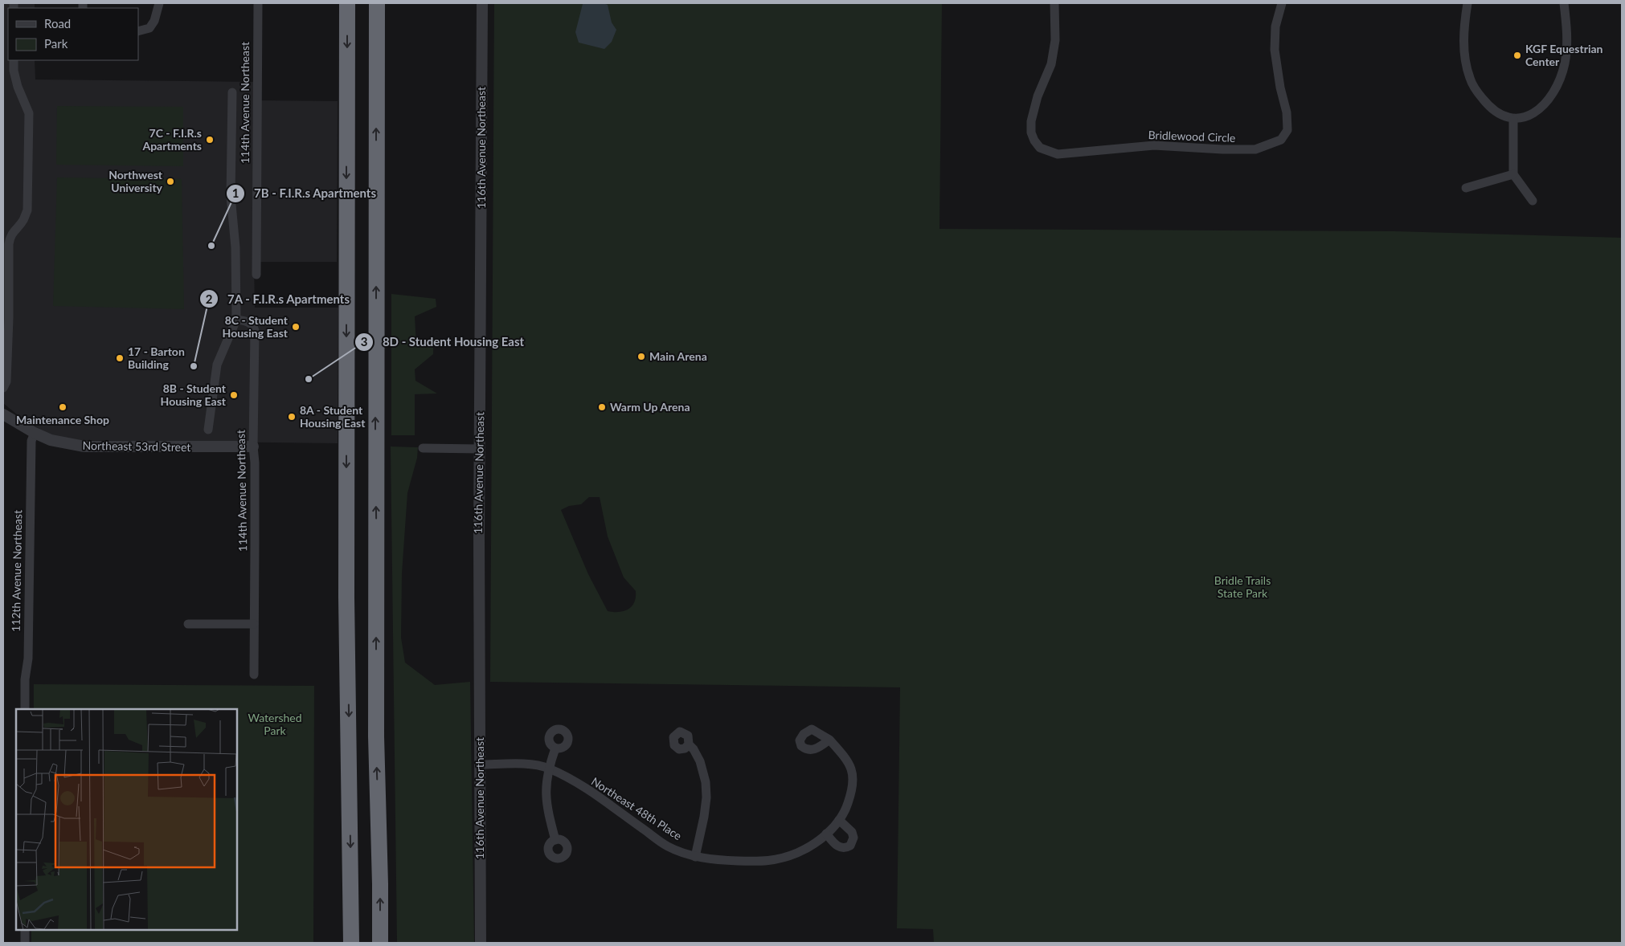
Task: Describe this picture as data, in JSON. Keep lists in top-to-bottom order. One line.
{"streets":{"street":["114th Avenue Northeast","Bridlewood Circle","116th Avenue Northeast","Northeast 53rd Street","112th Avenue Northeast","Northeast 48th Place"]},"crossings":[["114th Avenue Northeast","Northeast 53rd Street"],["116th Avenue Northeast","Northeast 48th Place"],["Northeast 53rd Street","112th Avenue Northeast"]],"parks":["Bridle Trails State Park","Watershed Park"],"places":["KGF Equestrian Center","7C - F.I.R.s Apartments","Northwest University","7B - F.I.R.s Apartments","8C - Student Housing East","Main Arena","17 - Barton Building","7A - F.I.R.s Apartments","8D - Student Housing East","8B - Student Housing East","Maintenance Shop","Warm Up Arena","8A - Student Housing East"],"legend":["Road","Park"]}
